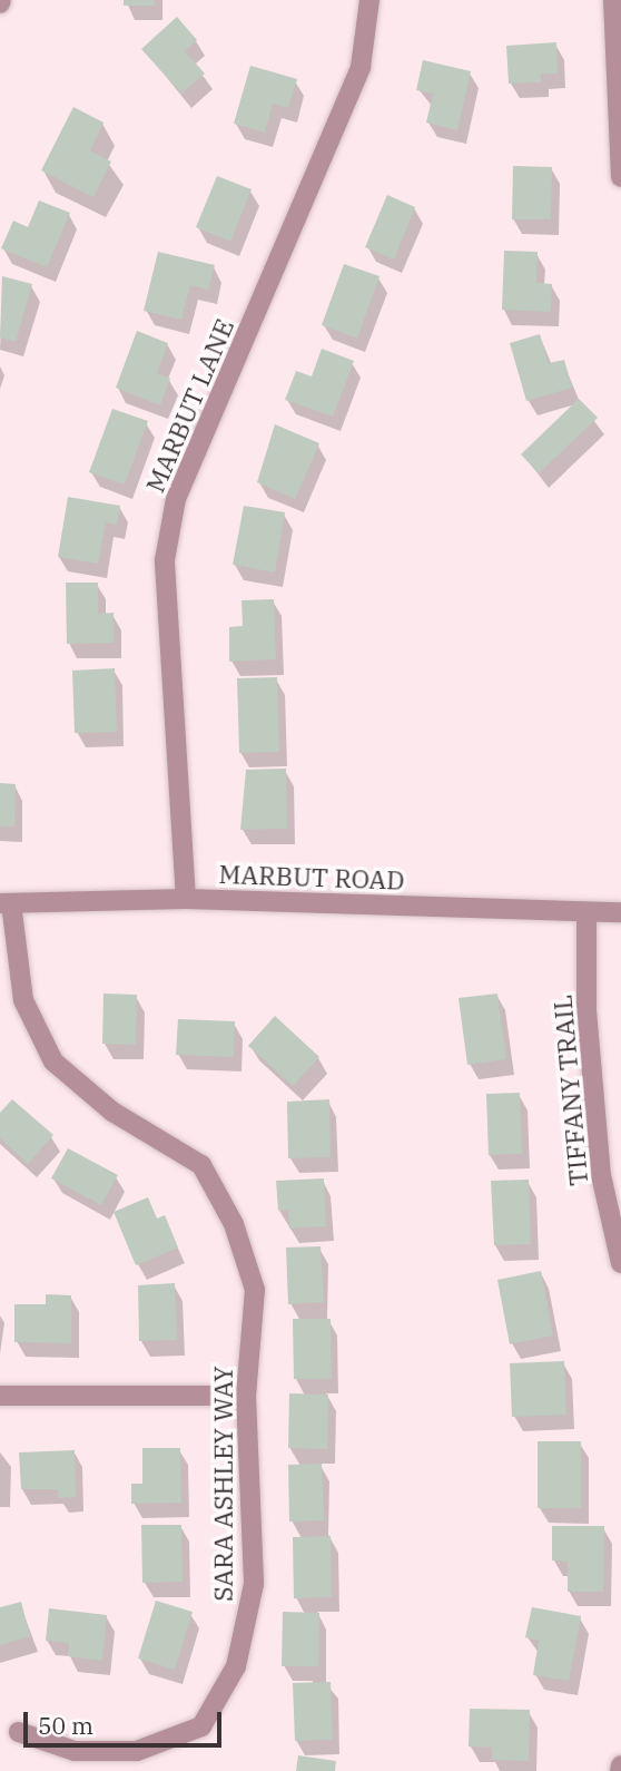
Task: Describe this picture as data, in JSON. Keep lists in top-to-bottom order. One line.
{"streets":{"street":["MARBUT LANE","MARBUT ROAD","TIFFANY TRAIL","SARA ASHLEY WAY"]},"crossings":[["MARBUT LANE","MARBUT ROAD"],["MARBUT ROAD","TIFFANY TRAIL"],["MARBUT ROAD","SARA ASHLEY WAY"]],"scale_bar":"50 m"}
